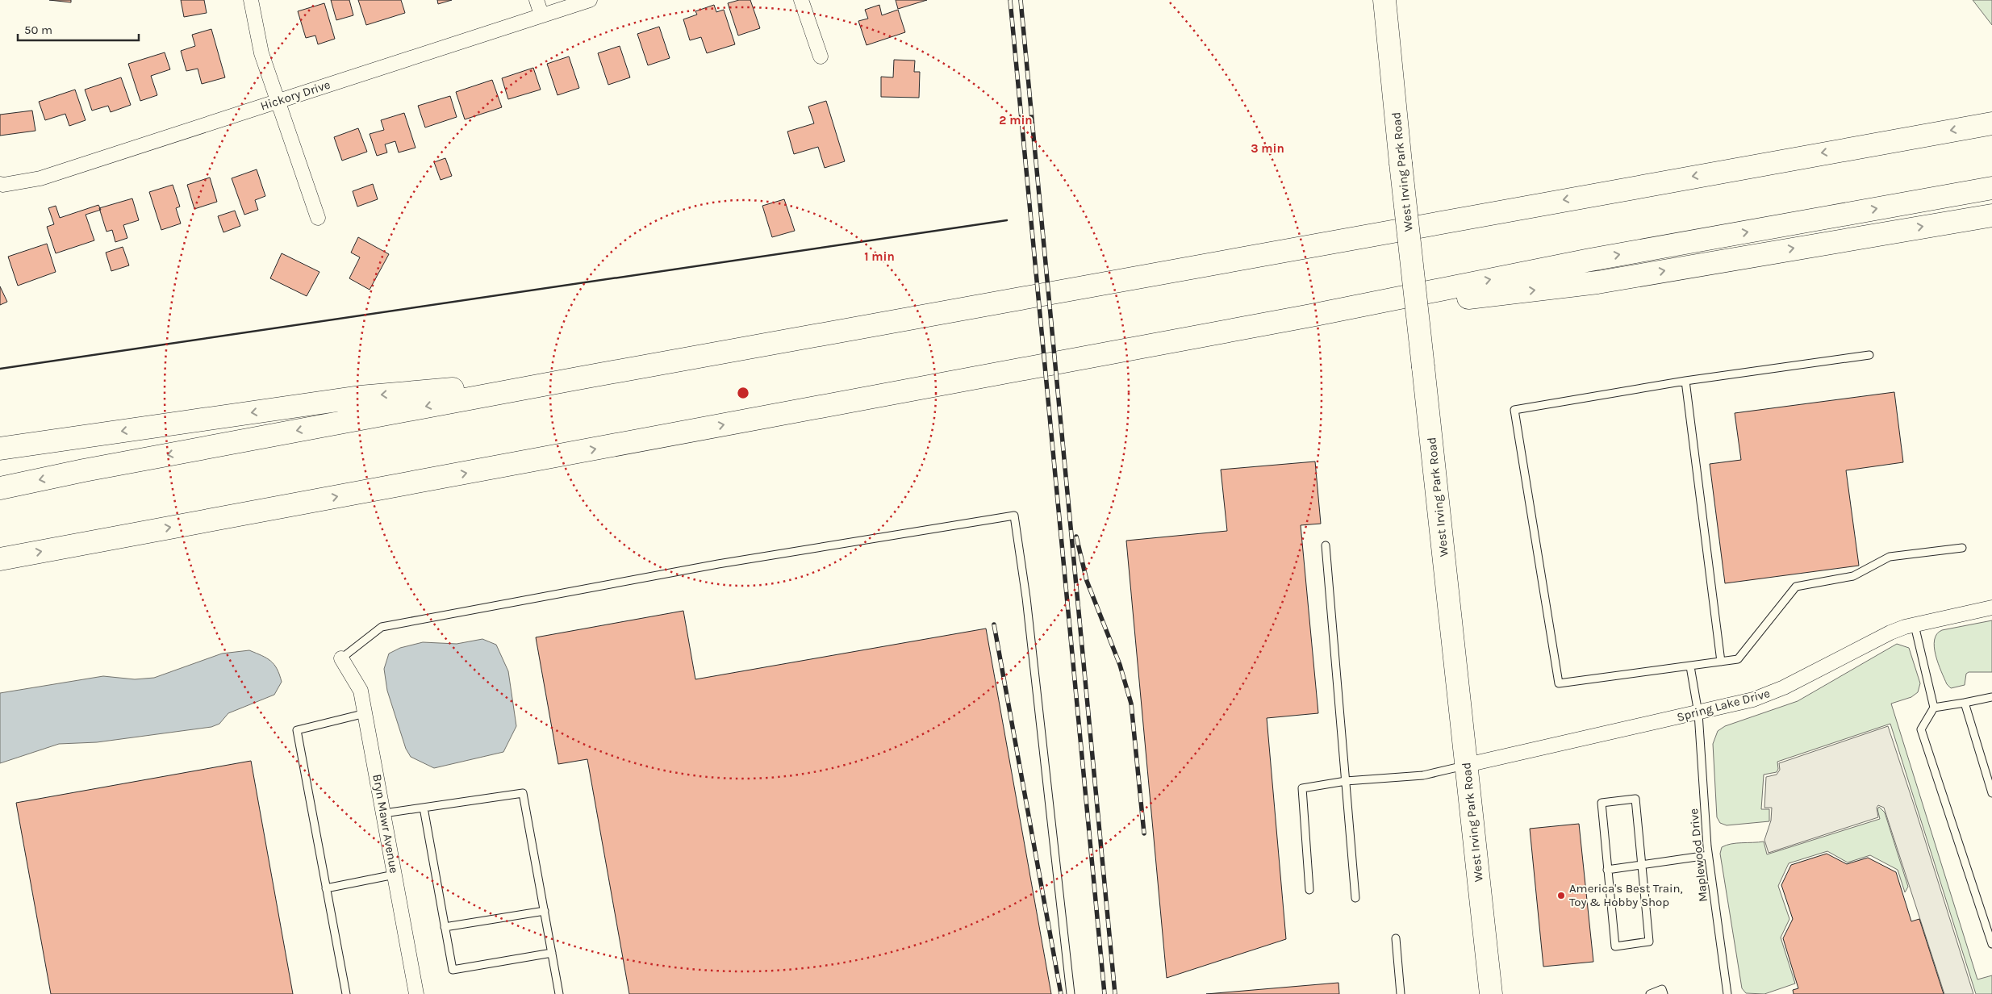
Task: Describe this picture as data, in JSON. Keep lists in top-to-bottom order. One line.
{"streets":{"main road":["West Irving Park Road"],"street":["Hickory Drive","Spring Lake Drive","Bryn Mawr Avenue"],"lane":["Maplewood Drive"]},"crossings":[["West Irving Park Road","Spring Lake Drive"],["Spring Lake Drive","Maplewood Drive"]],"places":["America's Best Train, Toy & Hobby Shop"],"scale_bar":"50 m","rings":["2 min","3 min","1 min"]}
